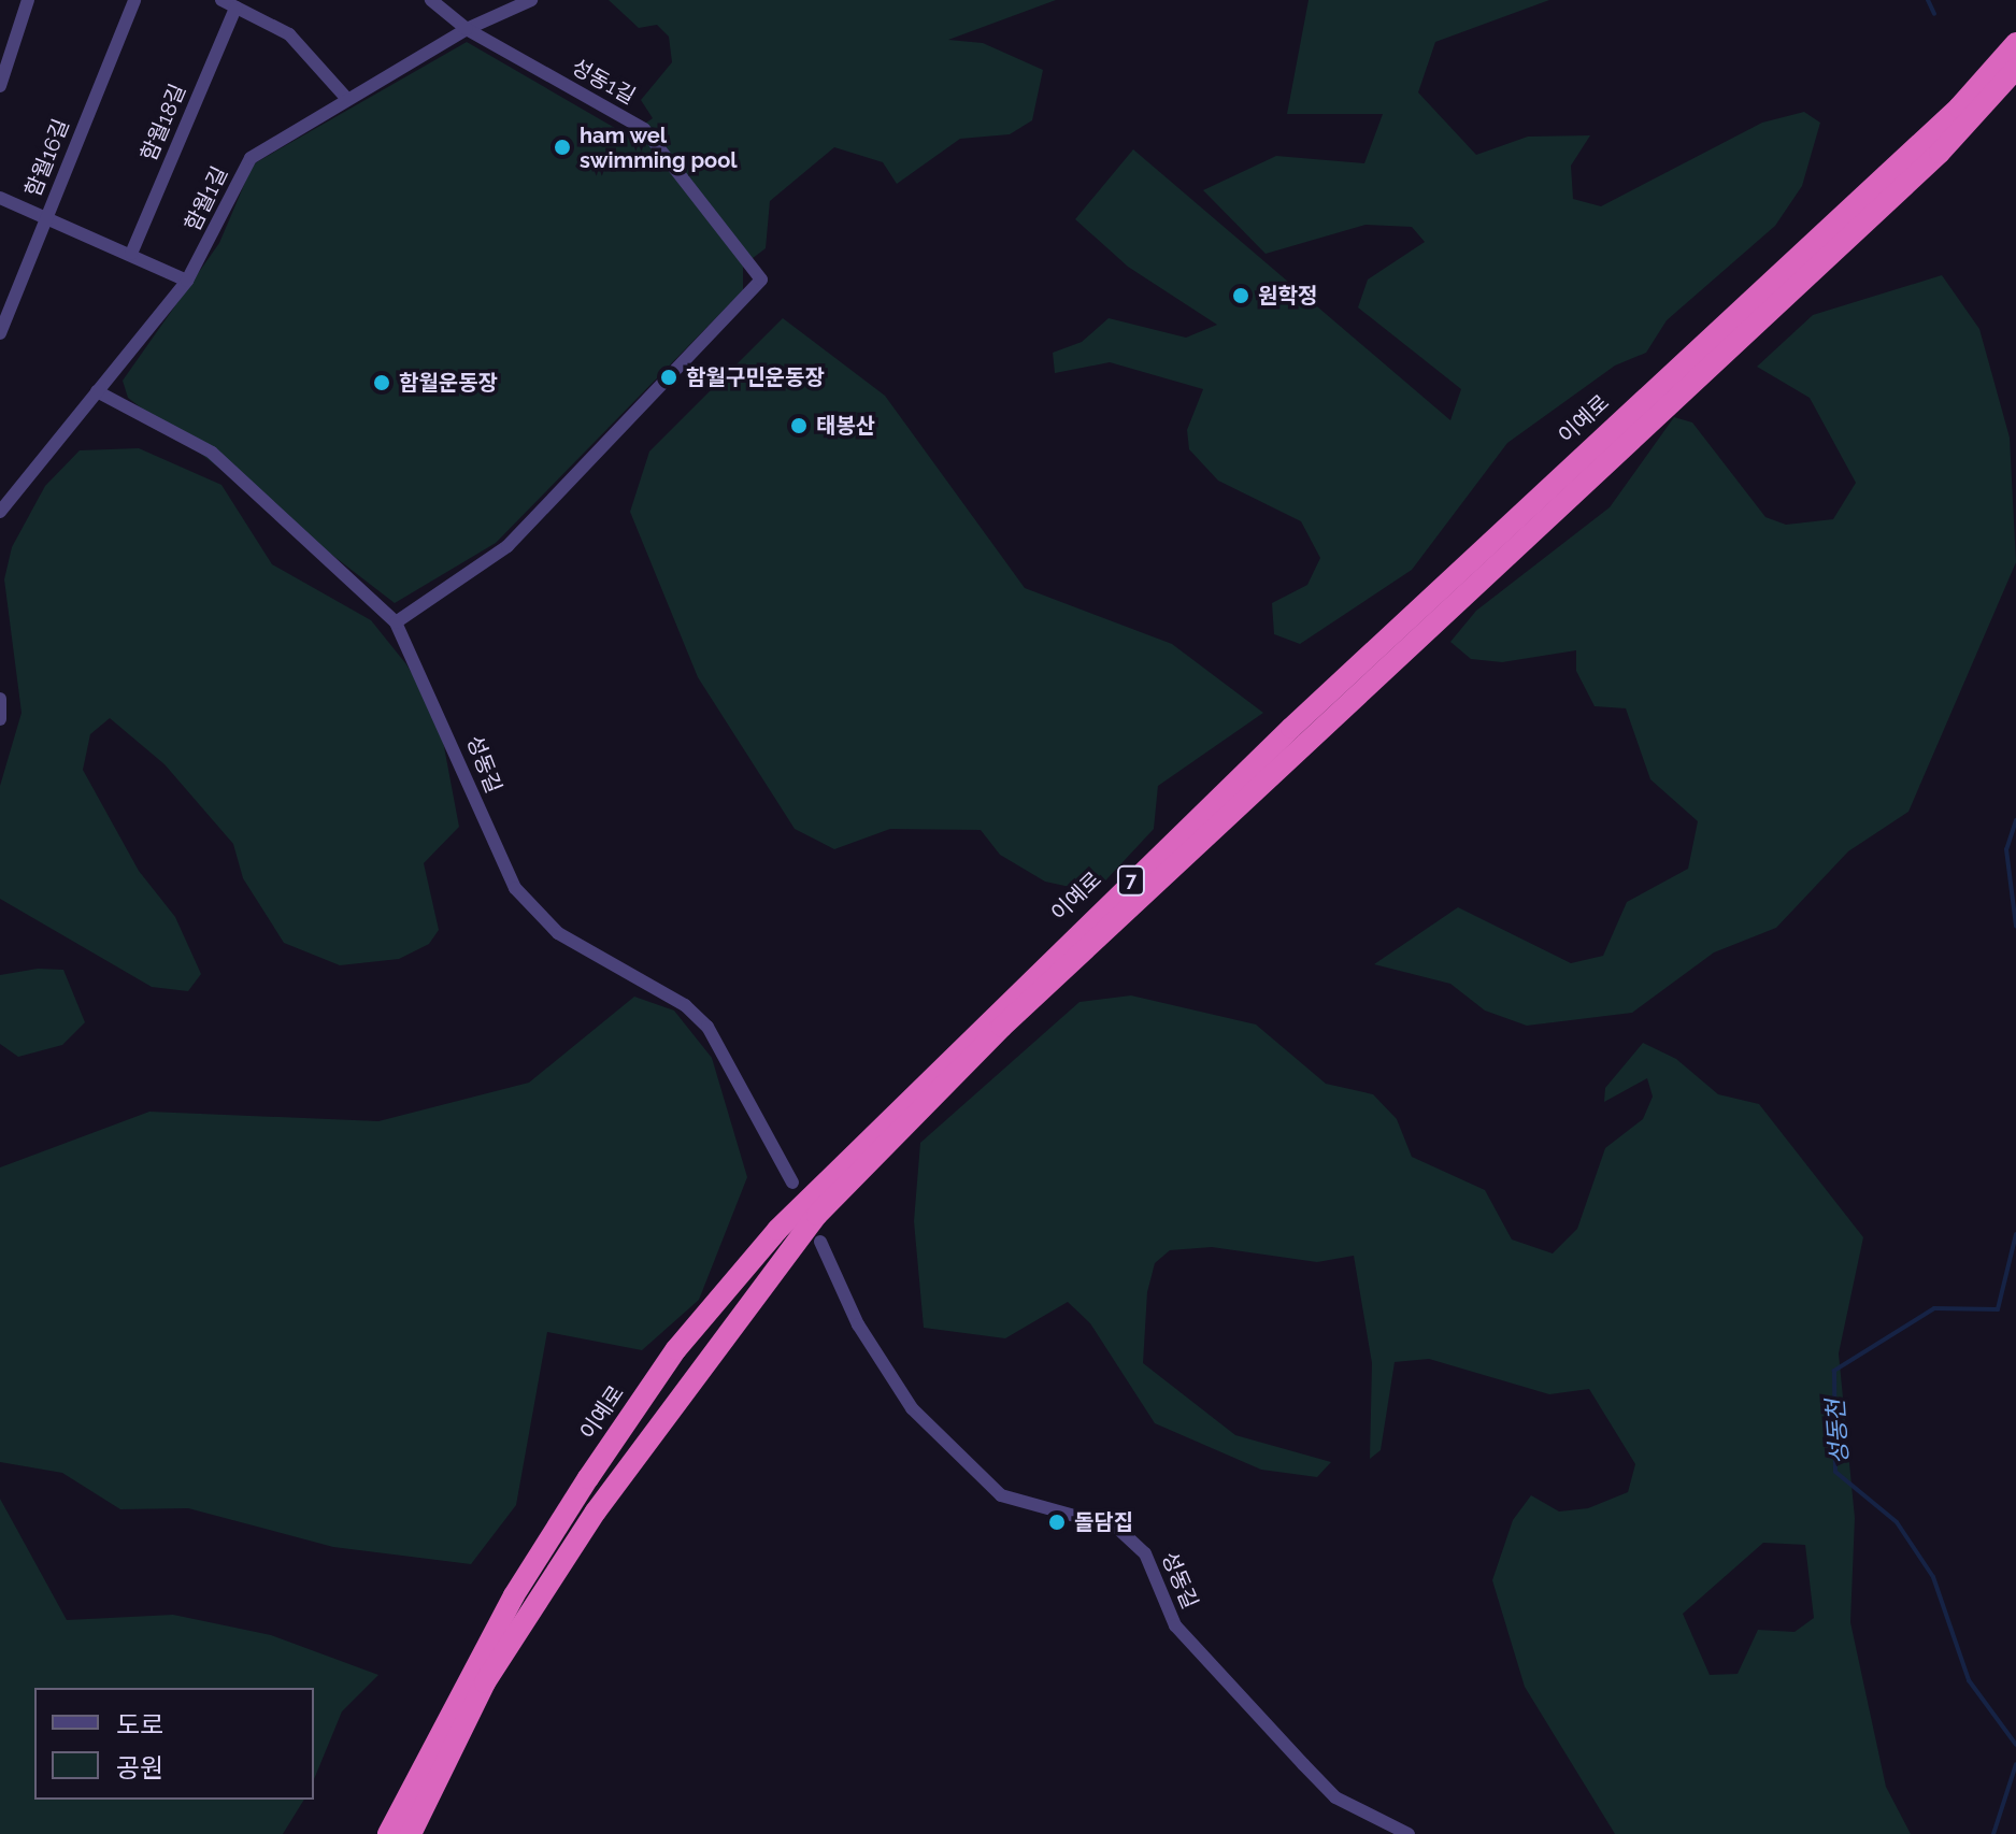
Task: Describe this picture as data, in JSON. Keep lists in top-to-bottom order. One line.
{"streets":{"highway":["이예로","7"],"street":["성동1길","함월18길","함월16길","함월1길","성동길"]},"crossings":[["성동1길","함월1길"],["성동1길","성동길"],["함월1길","성동길"]],"water":["성동천"],"places":["ham wel swimming pool","원학정","함월구민운동장","함월운동장","태봉산","돌담집"],"legend":["도로","공원"]}
